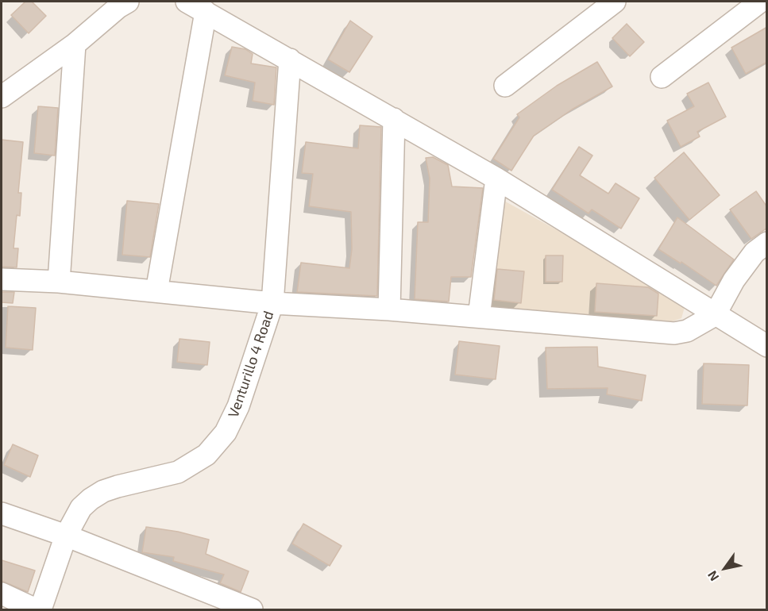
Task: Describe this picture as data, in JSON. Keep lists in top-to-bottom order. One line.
{"streets":{"street":["Venturillo 4 Road"]},"north":"bottom left"}
